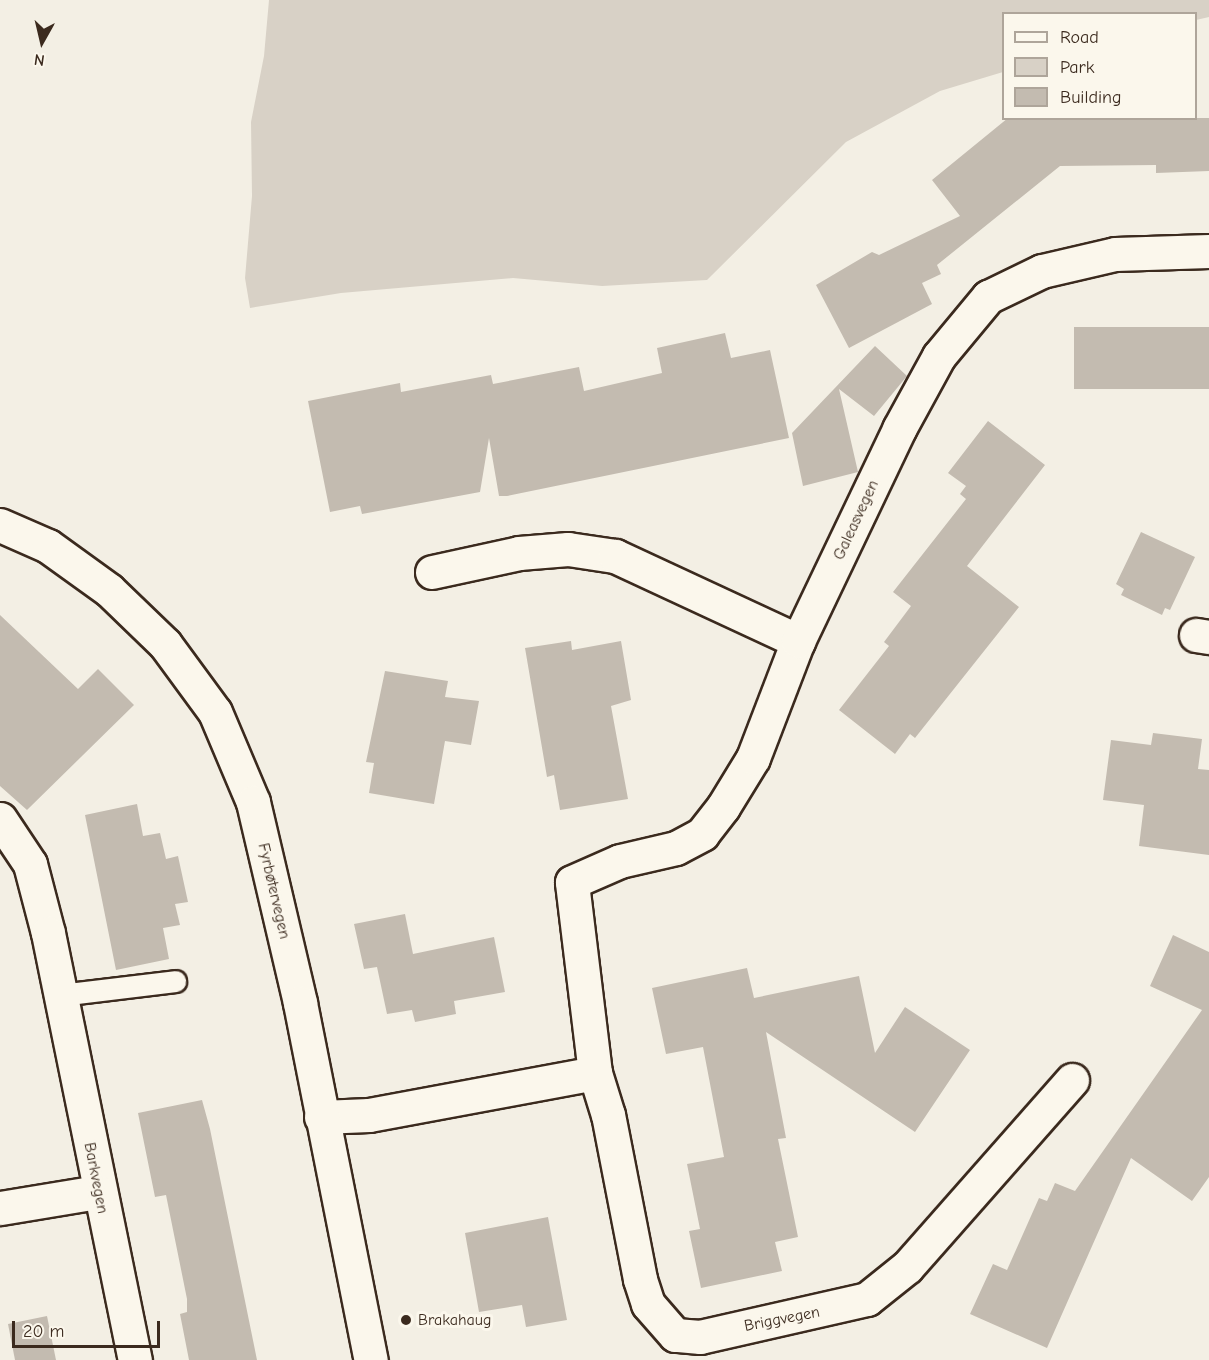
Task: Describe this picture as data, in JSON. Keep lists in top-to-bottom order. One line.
{"streets":{"street":["Galeasvegen","Fyrbøtervegen","Barkvegen","Briggvegen"]},"crossings":[["Galeasvegen","Briggvegen"]],"places":["Brakahaug"],"legend":["Road","Park","Building"],"scale_bar":"20 m","north":"bottom"}
